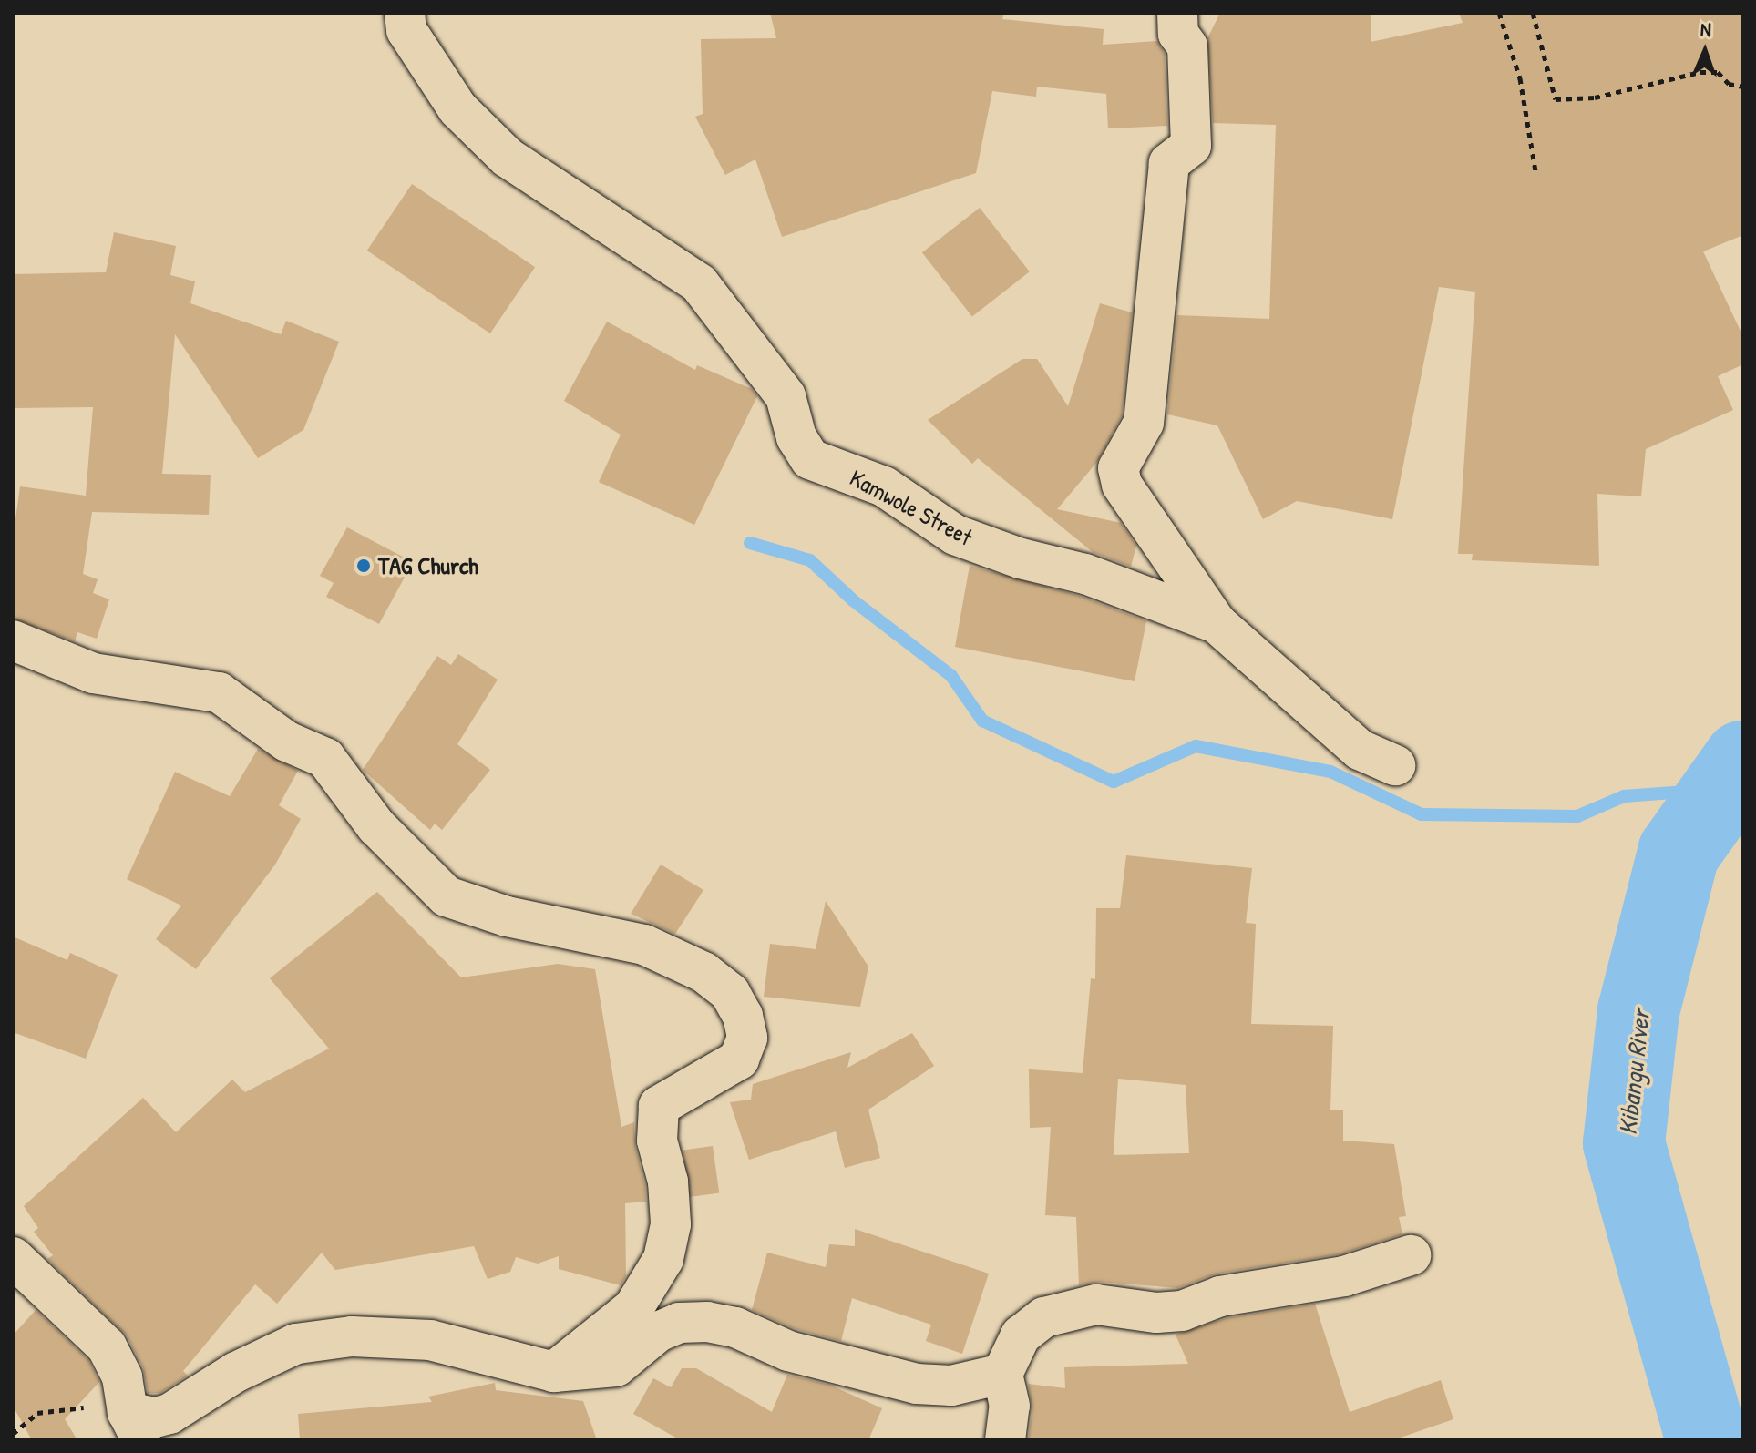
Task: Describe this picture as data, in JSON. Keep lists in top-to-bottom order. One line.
{"streets":{"street":["Kamwole Street"]},"water":["Kibangu River"],"places":["TAG Church"],"north":"top"}
